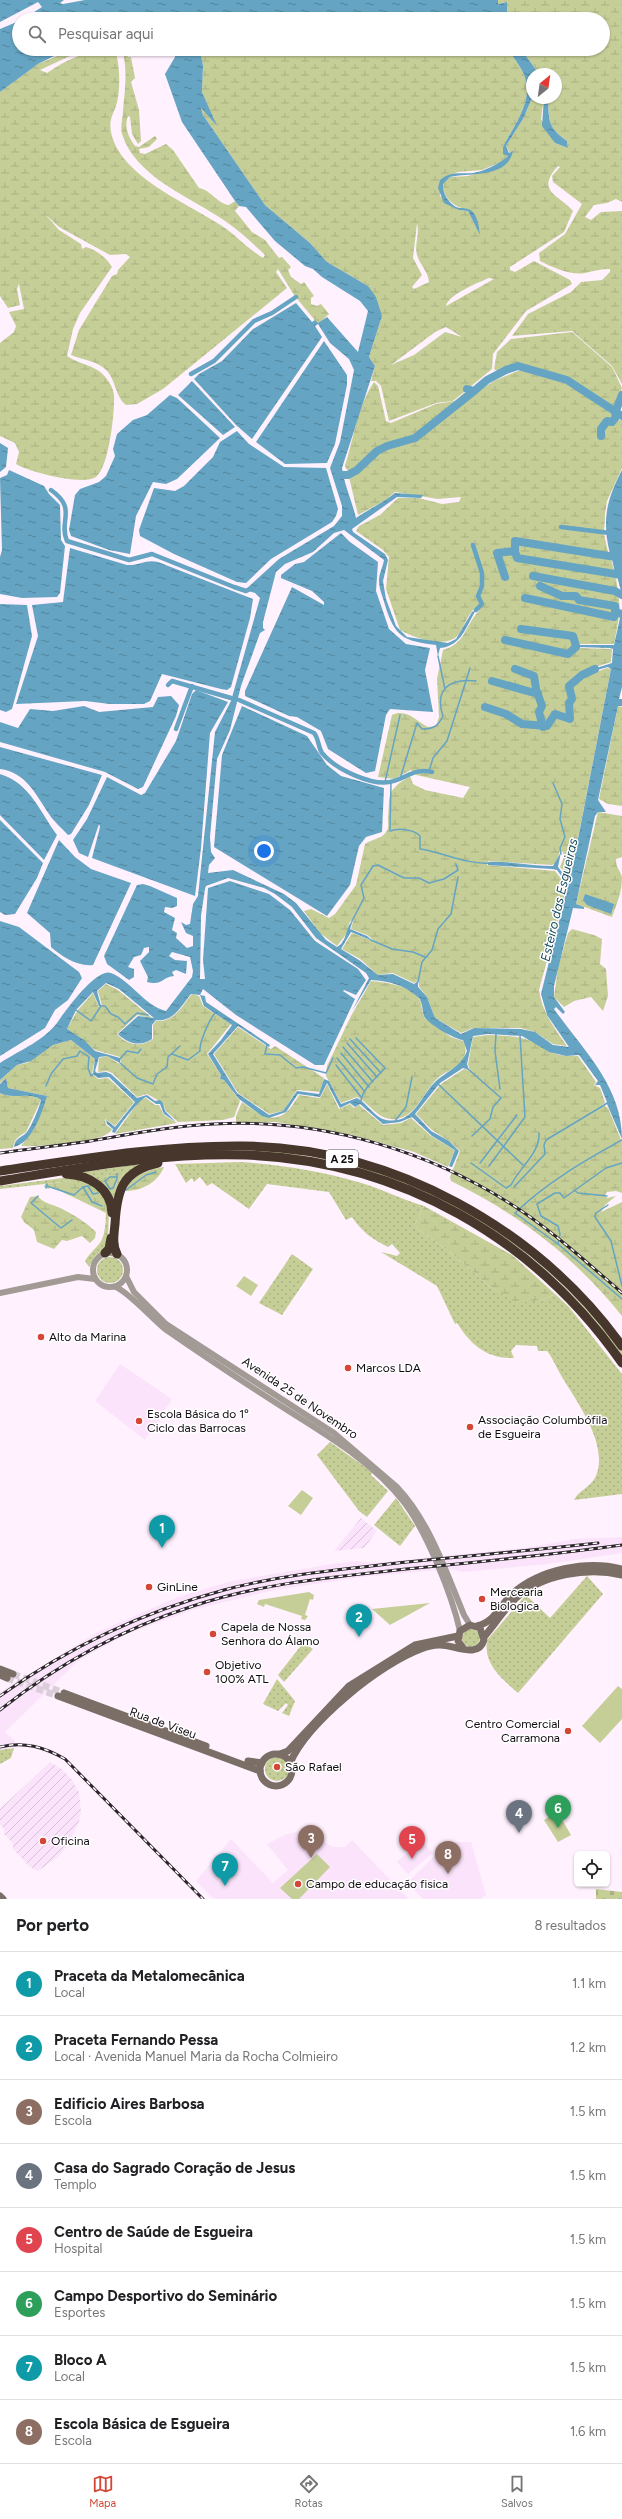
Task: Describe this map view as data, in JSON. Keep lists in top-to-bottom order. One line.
{"streets":{"highway":["A 25"],"main road":["Rua de Viseu"],"street":["Avenida 25 de Novembro"]},"water":["Esteiro das Esgueiras"],"places":["Alto da Marina","Marcos LDA","Escola Básica do 1º Ciclo das Barrocas","Associação Columbófila de Esgueira","GinLine","Mercearia Biologica","Capela de Nossa Senhora do Álamo","Objetivo 100% ATL","Centro Comercial Carramona","São Rafael","Oficina","Campo de educação fisica"],"north":"top right","page":{"search":"Pesquisar aqui","pins":["1","2","6","4","3","5","8","7"],"heading":["Por perto","8 resultados"],"list":[{"mark":"1","name":"Praceta da Metalomecânica","note":"Local","value":"1.1 km"},{"mark":"2","name":"Praceta Fernando Pessa","note":"Local · Avenida Manuel Maria da Rocha Colmieiro","value":"1.2 km"},{"mark":"3","name":"Edificio Aires Barbosa","note":"Escola","value":"1.5 km"},{"mark":"4","name":"Casa do Sagrado Coração de Jesus","note":"Templo","value":"1.5 km"},{"mark":"5","name":"Centro de Saúde de Esgueira","note":"Hospital","value":"1.5 km"},{"mark":"6","name":"Campo Desportivo do Seminário","note":"Esportes","value":"1.5 km"},{"mark":"7","name":"Bloco A","note":"Local","value":"1.5 km"},{"mark":"8","name":"Escola Básica de Esgueira","note":"Escola","value":"1.6 km"}],"nav":["Mapa","Rotas","Salvos"]}}
